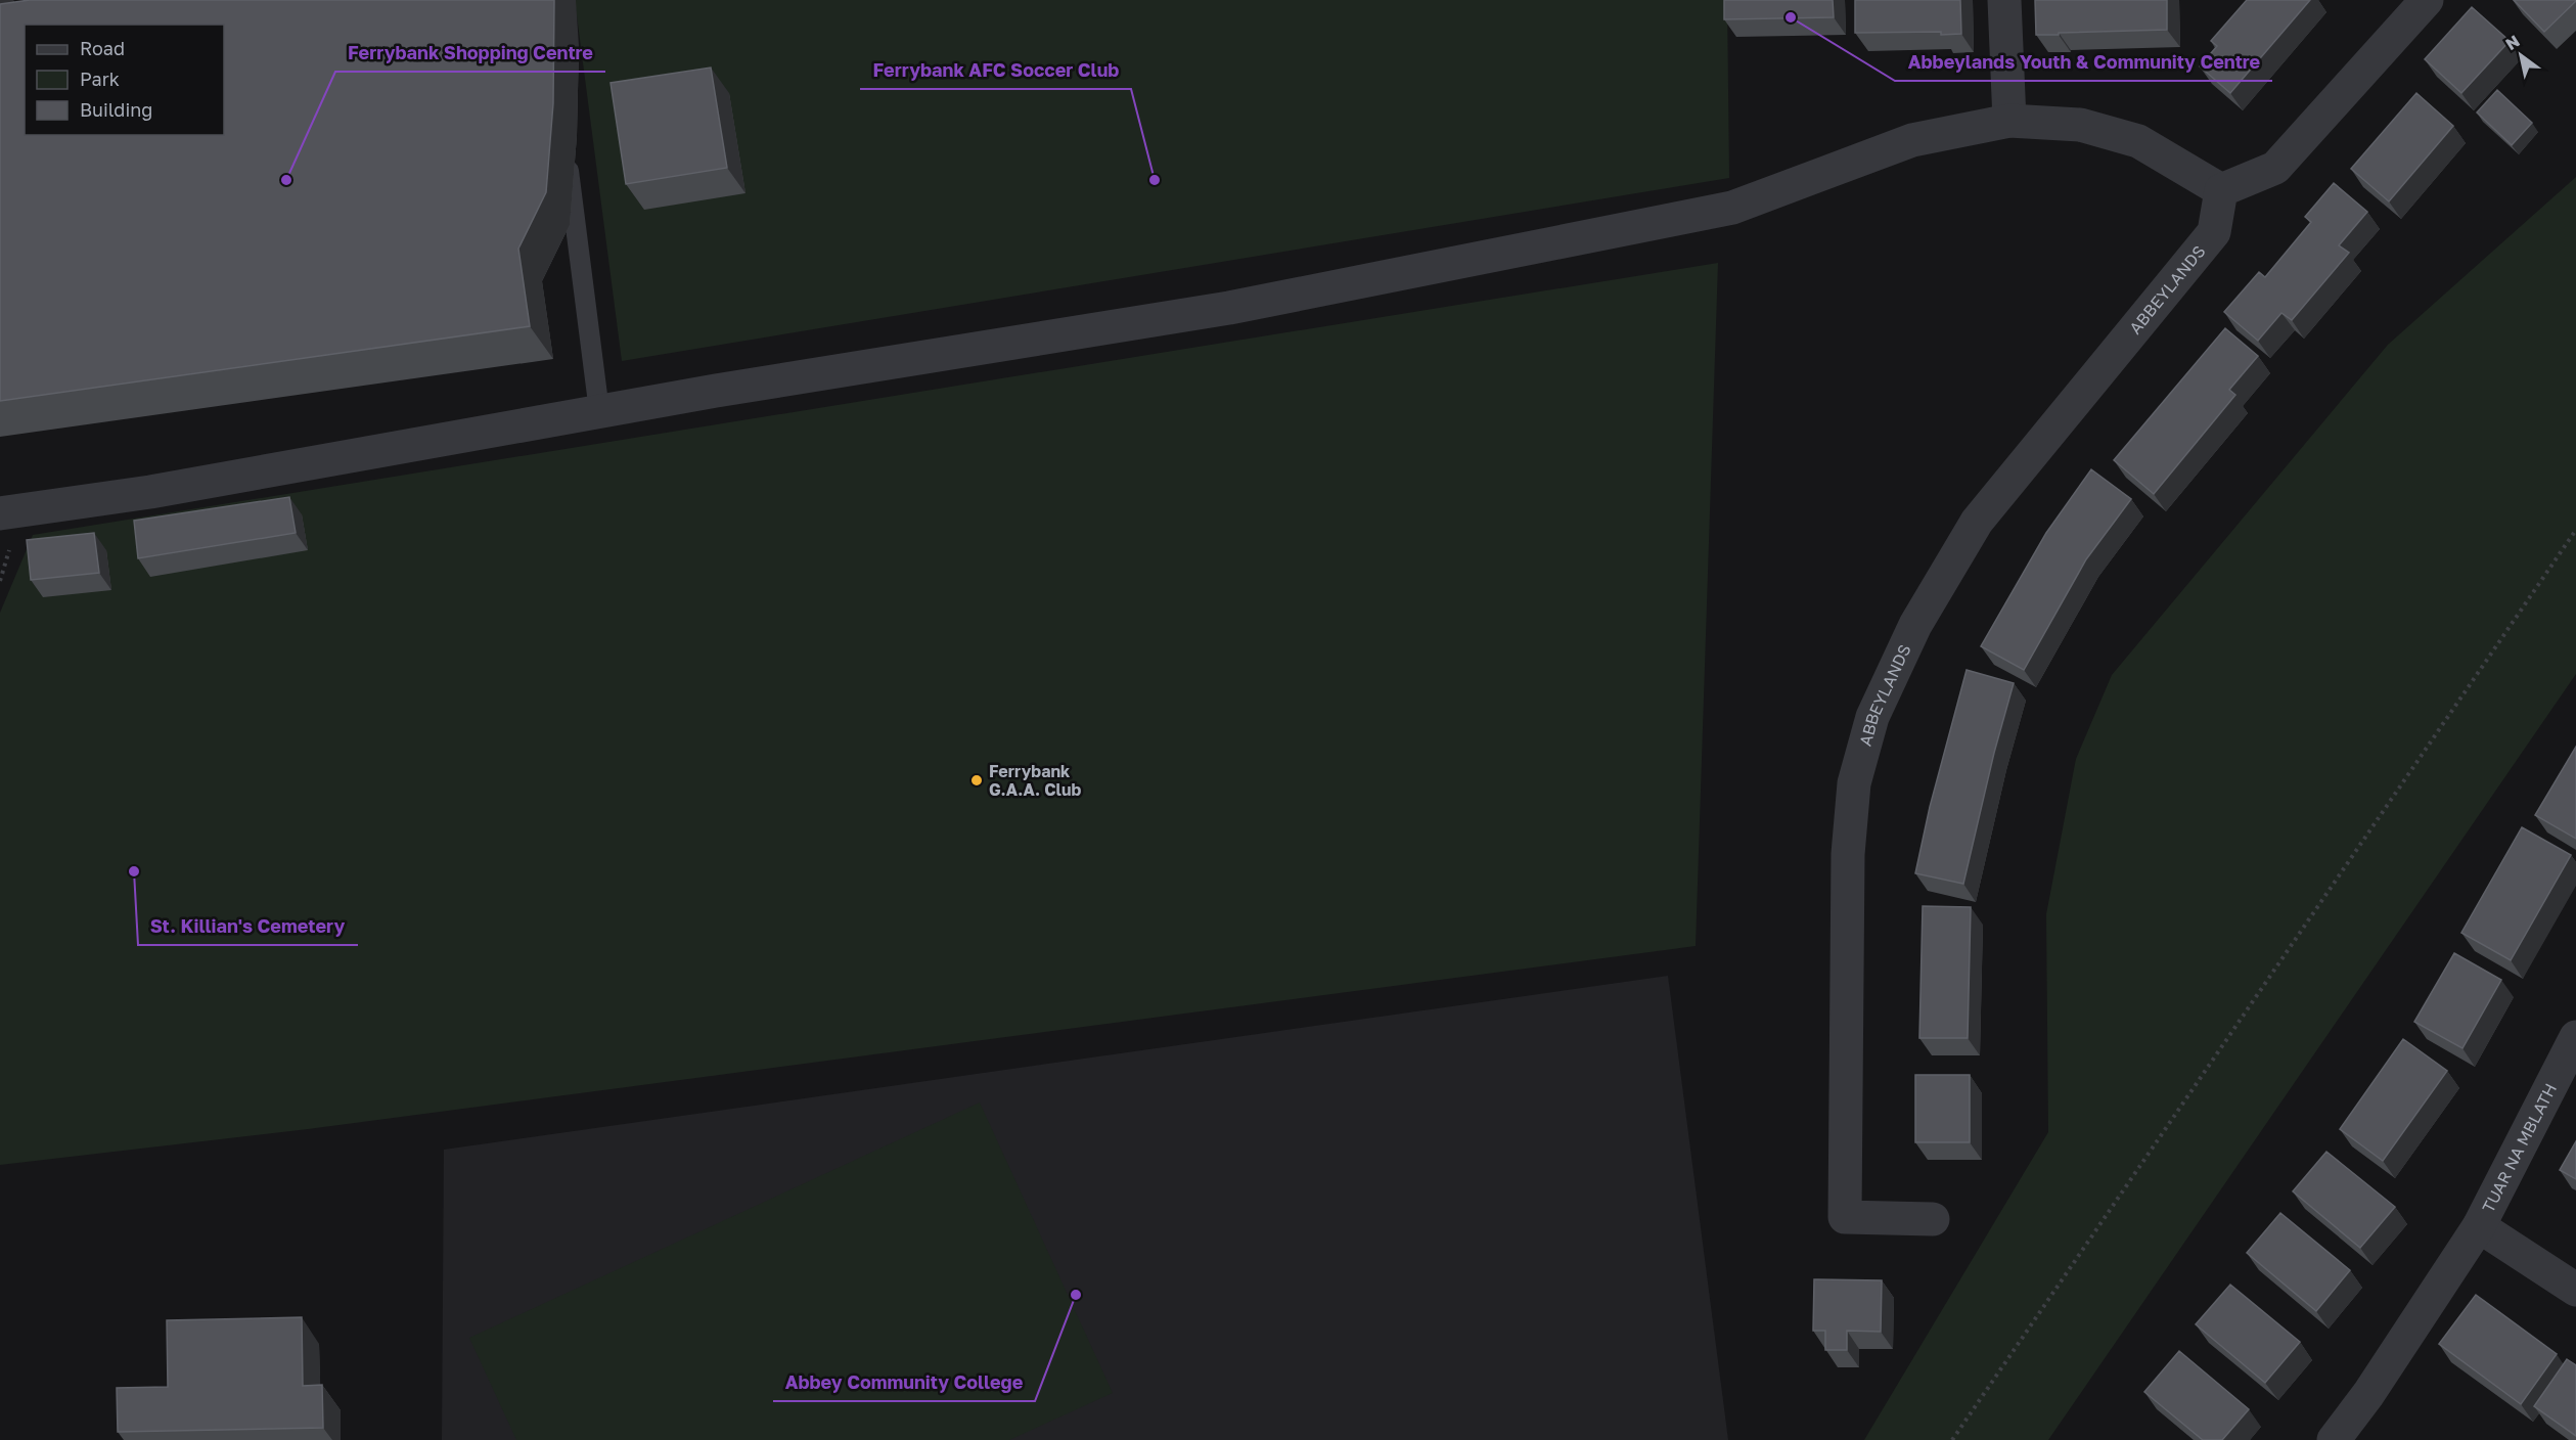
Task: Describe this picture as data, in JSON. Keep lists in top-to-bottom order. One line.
{"streets":{"street":["ABBEYLANDS","TUAR NA MBLATH"]},"places":["Abbeylands Youth & Community Centre","Ferrybank Shopping Centre","Ferrybank AFC Soccer Club","Ferrybank G.A.A. Club","St. Killian's Cemetery","Abbey Community College"],"legend":["Road","Park","Building"],"north":"top left"}
